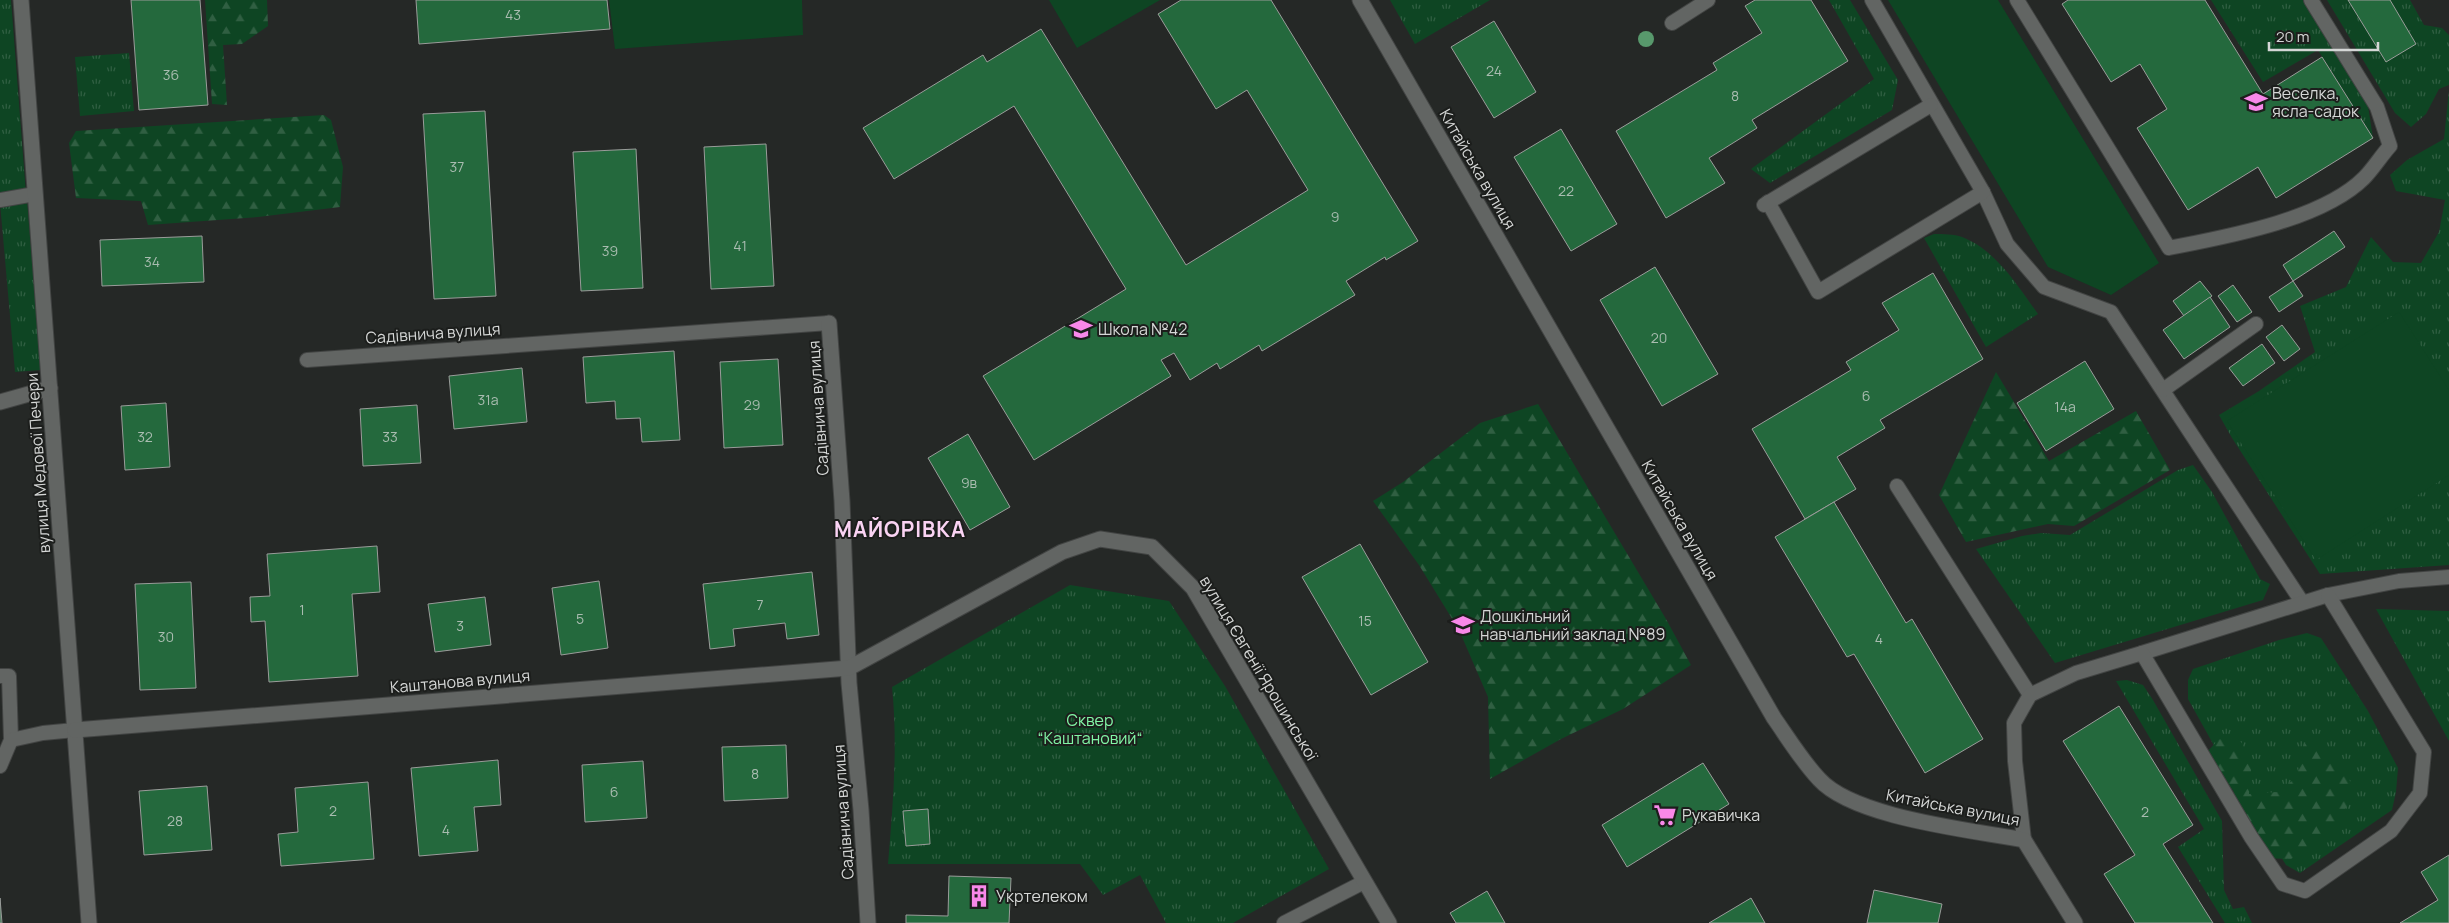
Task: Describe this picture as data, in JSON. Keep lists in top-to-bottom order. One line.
{"streets":{"street":["Китайська вулиця","Садівнича вулиця","вулиця Медової Печери","вулиця Євгенії Ярошинської","Каштанова вулиця"]},"crossings":[["Садівнича вулиця","вулиця Євгенії Ярошинської"],["Садівнича вулиця","Каштанова вулиця"],["вулиця Медової Печери","Каштанова вулиця"],["вулиця Євгенії Ярошинської","Каштанова вулиця"]],"districts":["МАЙОРІВКА"],"parks":["Сквер “Каштановий“"],"places":{"school or university":["Веселка, ясла-садок","Школа №42","Дошкільний навчальний заклад №89"],"supermarket":["Рукавичка"],"building":["Укртелеком"]},"house_numbers":["43","24","36","8","37","22","9","41","39","34","20","6","31а","29","14а","32","33","9в","7","1","5","15","3","30","4","8","6","2","2","28","4"],"scale_bar":"20 m"}
